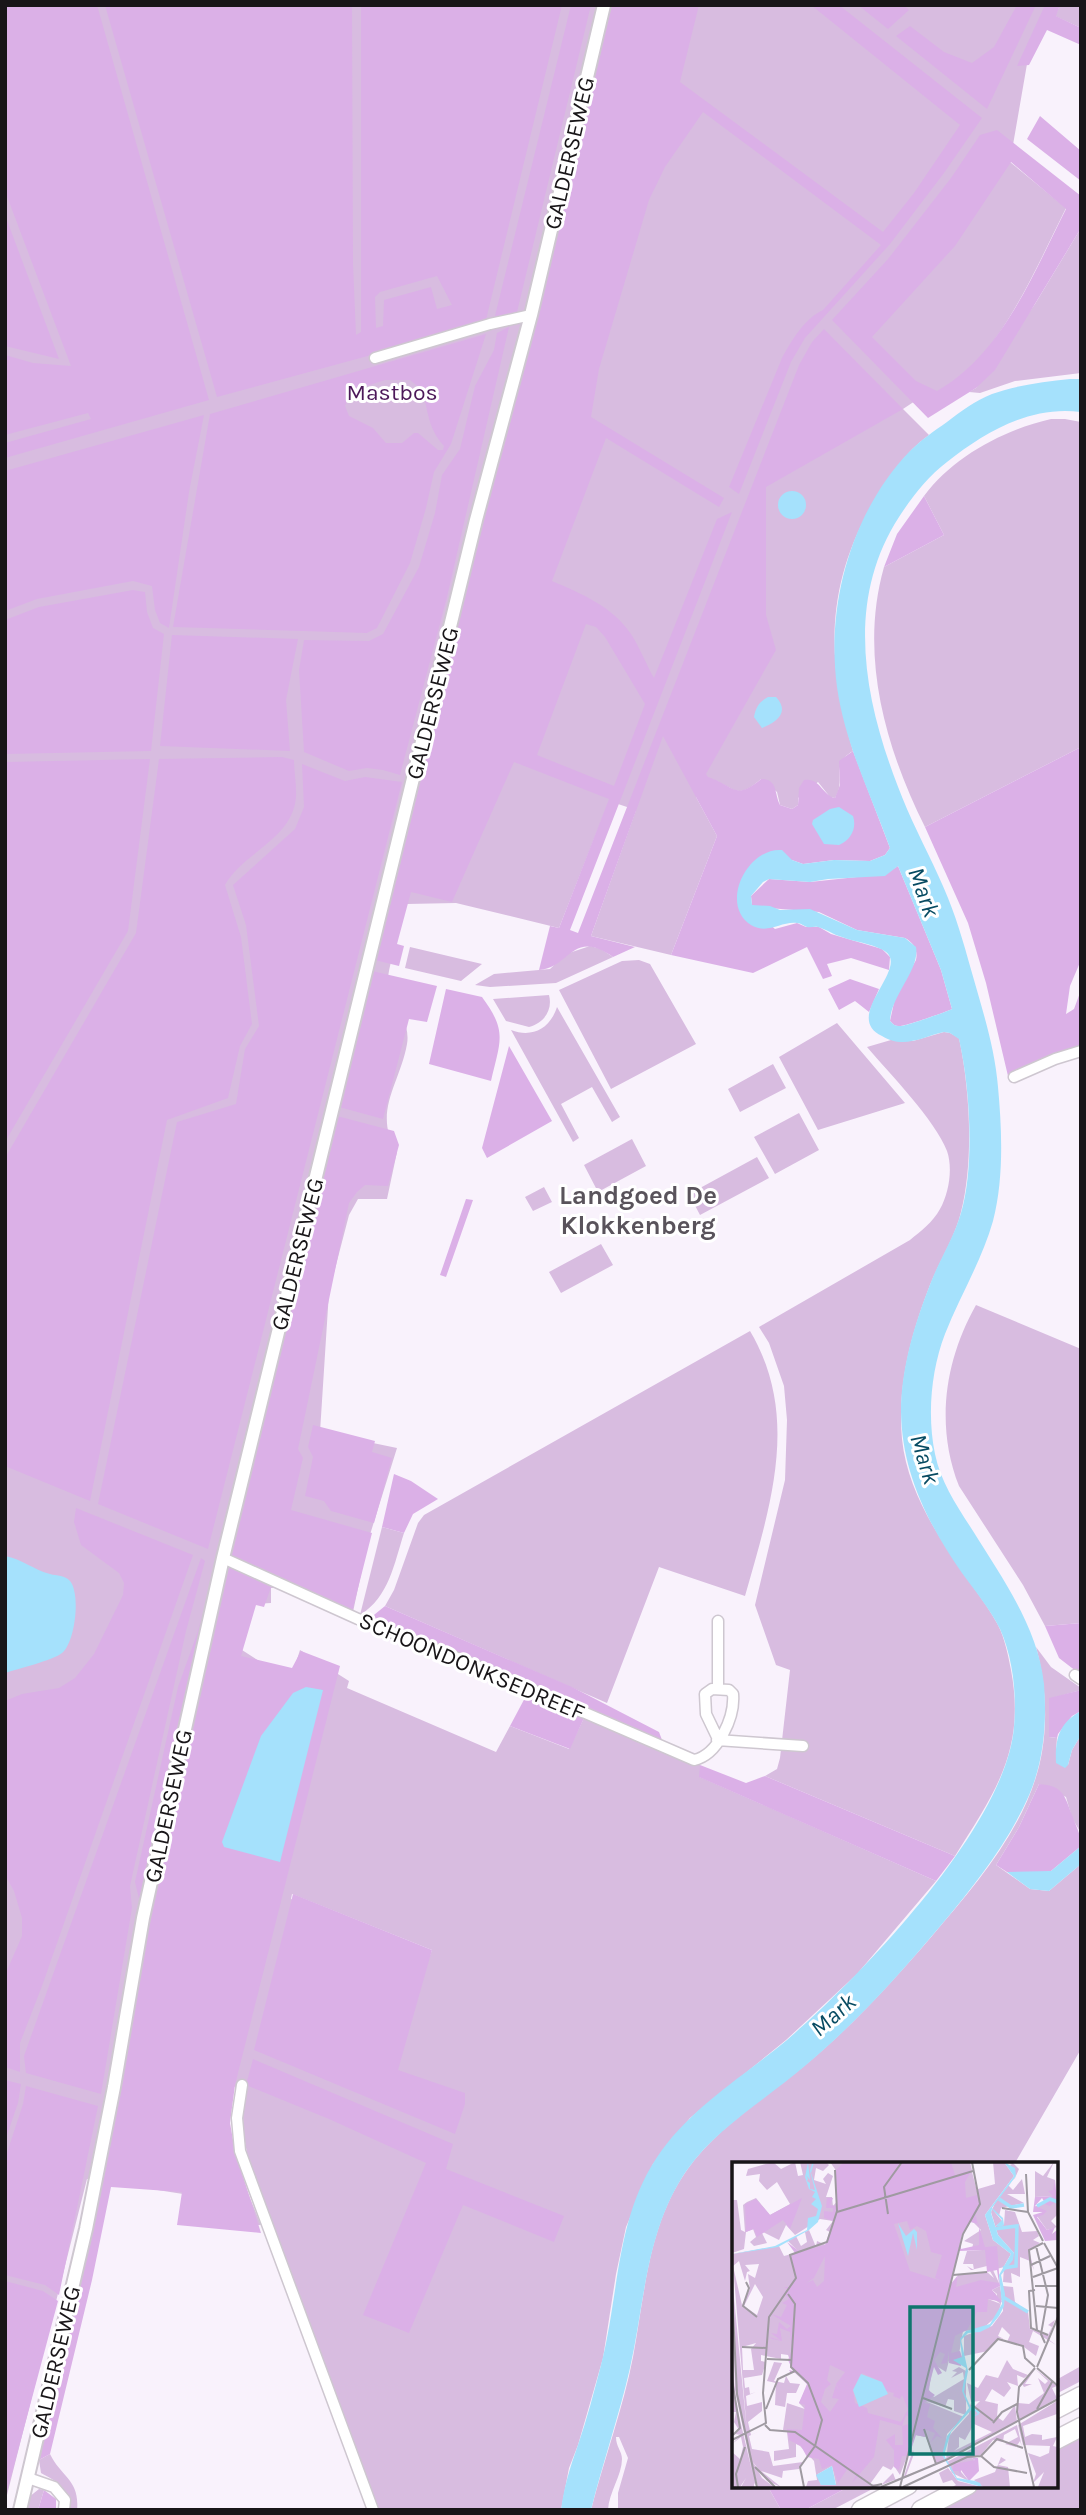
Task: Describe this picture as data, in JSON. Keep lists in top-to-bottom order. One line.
{"streets":{"street":["GALDERSEWEG","SCHOONDONKSEDREEF"]},"crossings":[["GALDERSEWEG","SCHOONDONKSEDREEF"]],"districts":["Landgoed De Klokkenberg"],"water":["Mark"],"parks":["Mastbos"]}
